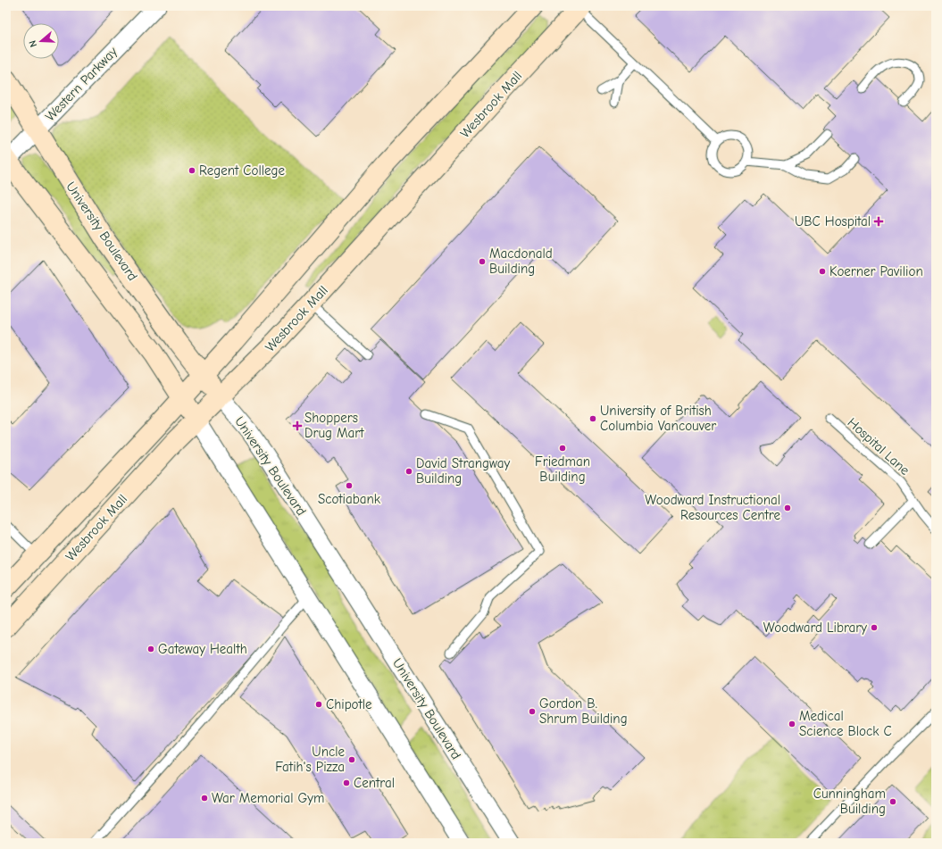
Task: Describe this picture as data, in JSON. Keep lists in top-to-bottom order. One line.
{"streets":{"main road":["Wesbrook Mall","University Boulevard"],"street":["Western Parkway"],"lane":["Hospital Lane"]},"crossings":[["Western Parkway","University Boulevard"],["Wesbrook Mall","University Boulevard"]],"places":{"other":["Regent College","Macdonald Building","Koerner Pavilion","University of British Columbia Vancouver","Friedman Building","David Strangway Building","Scotiabank","Woodward Instructional Resources Centre","Woodward Library","Gateway Health","Chipotle","Gordon B. Shrum Building","Medical Science Block C","Uncle Fatih's Pizza","Central","War Memorial Gym","Cunningham Building"],"health":["UBC Hospital","Shoppers Drug Mart"]},"north":"left"}
